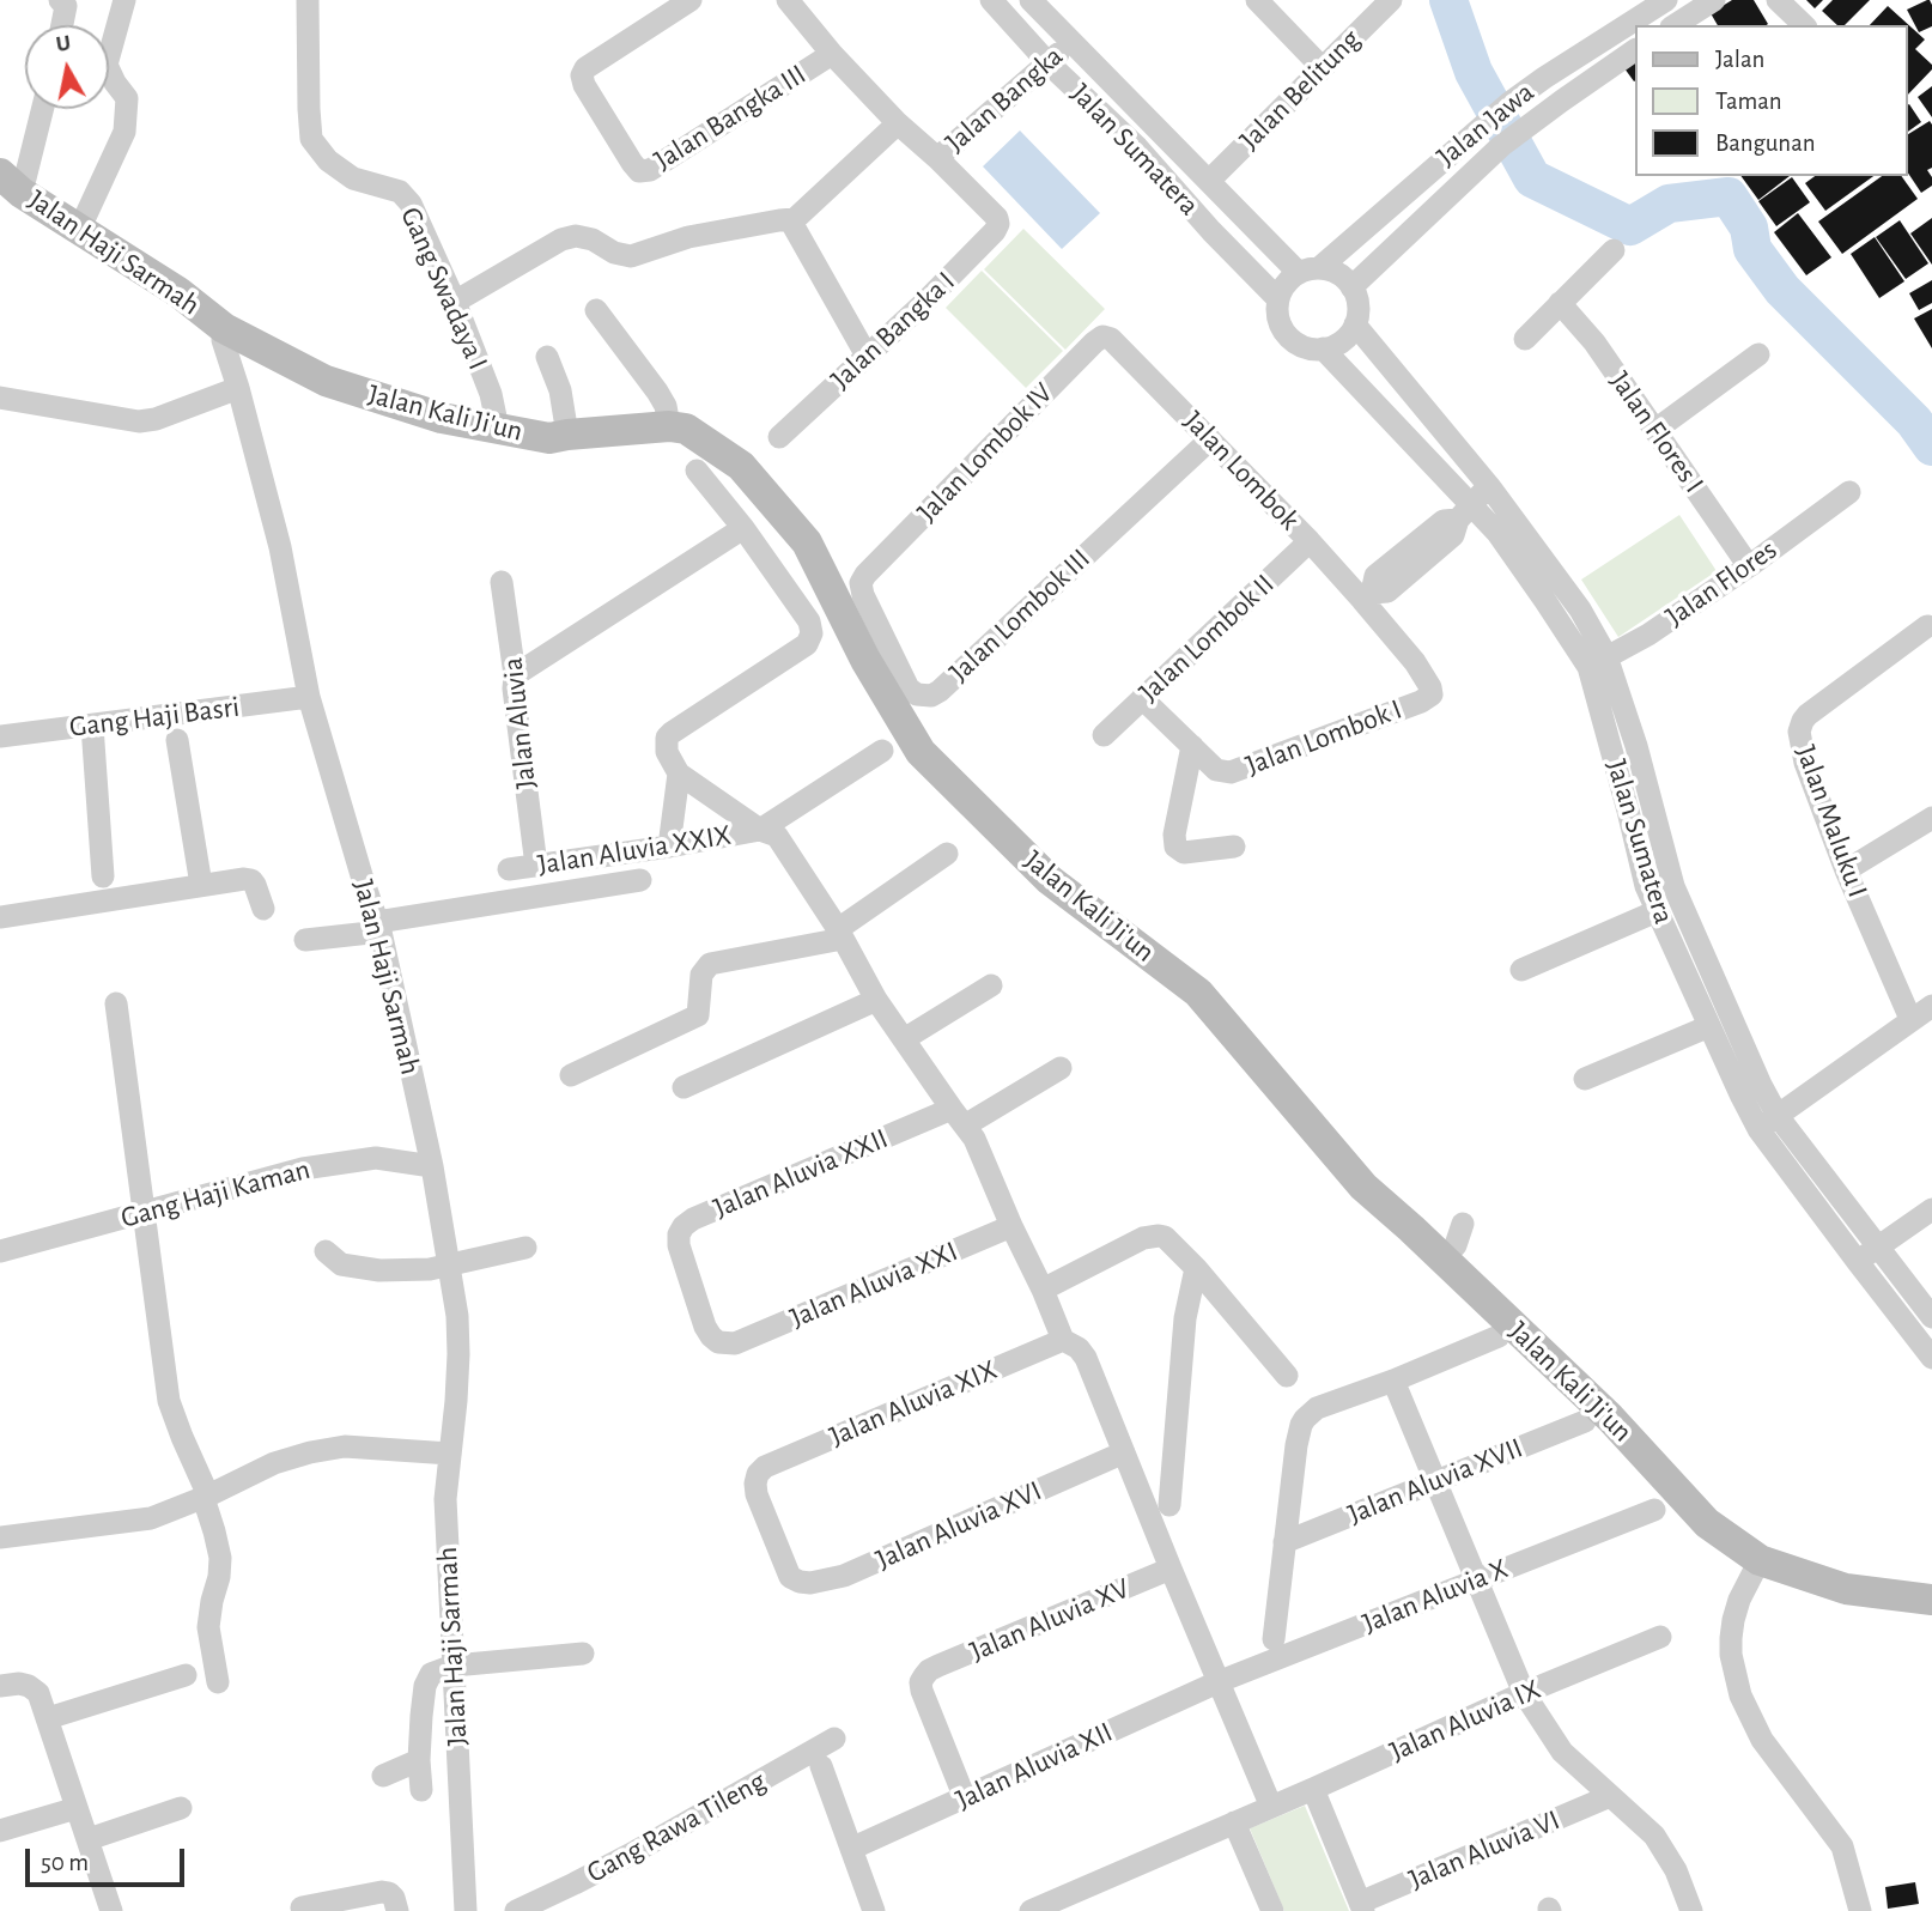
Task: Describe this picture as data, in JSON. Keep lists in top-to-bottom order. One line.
{"streets":{"street":["Jalan Belitung","Jalan Bangka","Jalan Bangka III","Jalan Jawa","Jalan Sumatera","Jalan Haji Sarmah","Gang Swadaya I","Jalan Bangka I","Jalan Kali Ji'un","Jalan Flores I","Jalan Lombok IV","Jalan Lombok","Jalan Flores","Jalan Lombok III","Jalan Lombok II","Gang Haji Basri","Jalan Aluvia","Jalan Lombok I","Jalan Maluku I","Jalan Aluvia XXIX","Jalan Aluvia XXII","Gang Haji Kaman","Jalan Aluvia XXI","Jalan Aluvia XIX","Jalan Aluvia XVII","Jalan Aluvia XVI","Jalan Aluvia X","Jalan Aluvia XV","Jalan Aluvia IX","Jalan Aluvia XII","Gang Rawa Tileng","Jalan Aluvia VI"]},"crossings":[["Jalan Belitung","Jalan Sumatera"],["Jalan Bangka","Jalan Bangka III"],["Jalan Bangka","Jalan Sumatera"],["Jalan Bangka","Jalan Bangka I"],["Jalan Jawa","Jalan Sumatera"],["Jalan Sumatera","Jalan Flores"],["Jalan Haji Sarmah","Jalan Kali Ji'un"],["Jalan Haji Sarmah","Gang Haji Basri"],["Jalan Haji Sarmah","Gang Haji Kaman"],["Gang Swadaya I","Jalan Kali Ji'un"],["Jalan Flores I","Jalan Flores"],["Jalan Lombok IV","Jalan Lombok"],["Jalan Lombok IV","Jalan Lombok III"],["Jalan Lombok","Jalan Lombok III"],["Jalan Lombok","Jalan Lombok II"],["Jalan Lombok","Jalan Lombok I"],["Jalan Lombok II","Jalan Lombok I"],["Jalan Aluvia","Jalan Aluvia XXIX"],["Jalan Aluvia XXII","Jalan Aluvia XXI"],["Jalan Aluvia XIX","Jalan Aluvia XVI"],["Jalan Aluvia X","Jalan Aluvia XII"],["Jalan Aluvia XV","Jalan Aluvia XII"]],"legend":["Jalan","Taman","Bangunan"],"scale_bar":"50 m","north":"top"}
